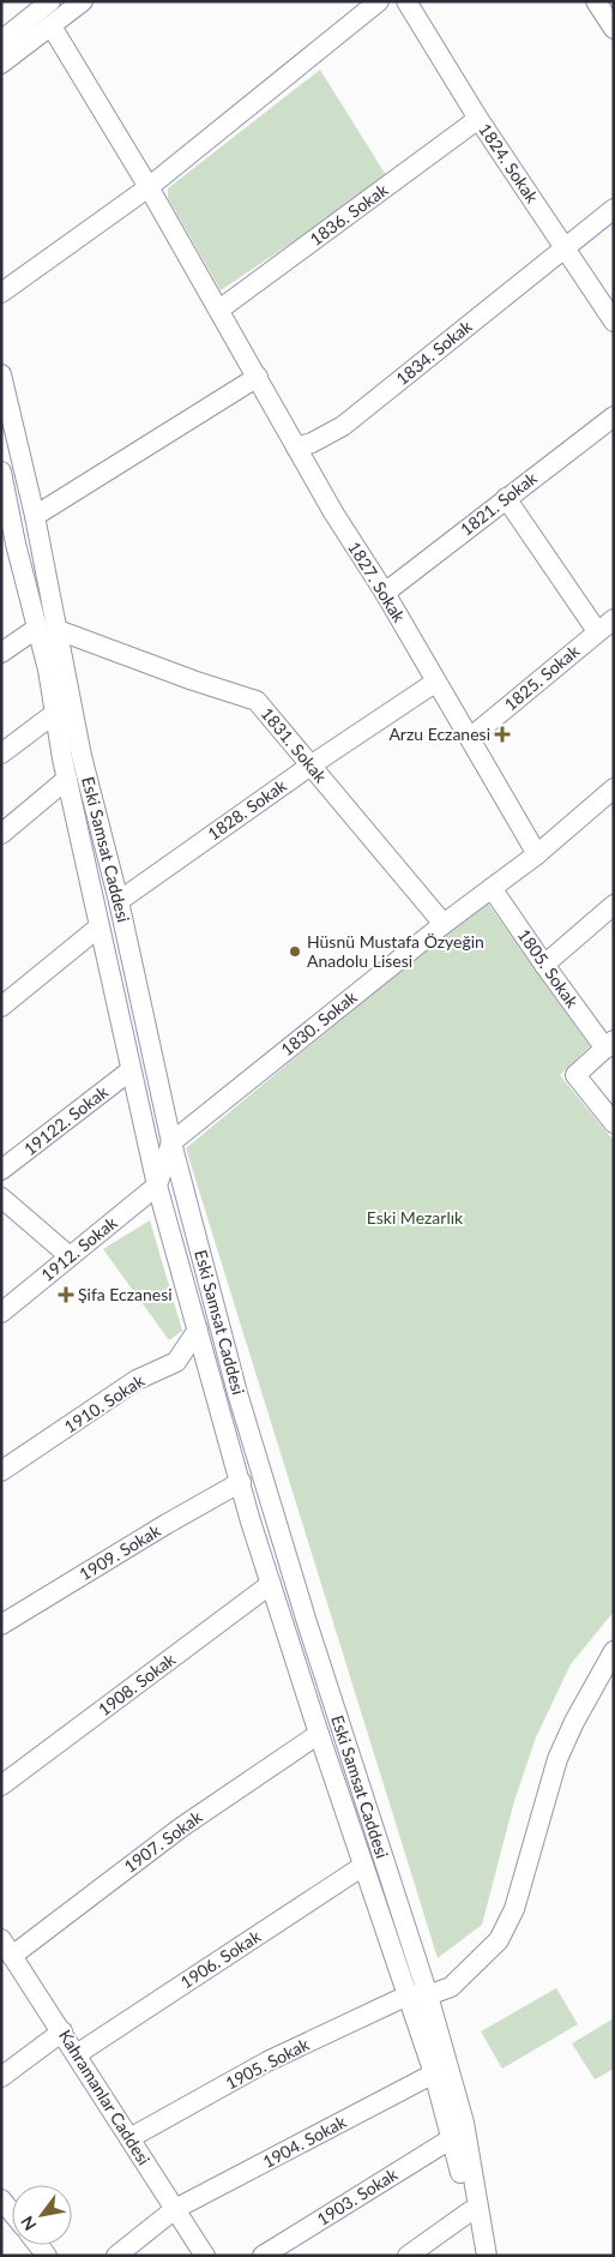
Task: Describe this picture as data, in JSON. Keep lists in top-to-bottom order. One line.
{"streets":{"street":["1824. Sokak","1836. Sokak","1834. Sokak","1821. Sokak","1827. Sokak","1825. Sokak","1831. Sokak","1828. Sokak","Eski Samsat Caddesi","1805. Sokak","1830. Sokak","19122. Sokak","1912. Sokak","1910. Sokak","1909. Sokak","1908. Sokak","1907. Sokak","1906. Sokak","1905. Sokak","Kahramanlar Caddesi","1904. Sokak","1903. Sokak"]},"crossings":[["1824. Sokak","1836. Sokak"],["1824. Sokak","1834. Sokak"],["1836. Sokak","1827. Sokak"],["1834. Sokak","1827. Sokak"],["1821. Sokak","1827. Sokak"],["1827. Sokak","1825. Sokak"],["1827. Sokak","1828. Sokak"],["1827. Sokak","1830. Sokak"],["1831. Sokak","1828. Sokak"],["1831. Sokak","Eski Samsat Caddesi"],["1831. Sokak","1830. Sokak"],["1828. Sokak","Eski Samsat Caddesi"],["Eski Samsat Caddesi","1830. Sokak"],["Eski Samsat Caddesi","19122. Sokak"],["Eski Samsat Caddesi","1912. Sokak"],["Eski Samsat Caddesi","1910. Sokak"],["Eski Samsat Caddesi","1909. Sokak"],["Eski Samsat Caddesi","1908. Sokak"],["Eski Samsat Caddesi","1907. Sokak"],["Eski Samsat Caddesi","1906. Sokak"],["Eski Samsat Caddesi","1905. Sokak"],["Eski Samsat Caddesi","1904. Sokak"],["Eski Samsat Caddesi","1903. Sokak"],["1805. Sokak","1830. Sokak"],["1907. Sokak","Kahramanlar Caddesi"],["1906. Sokak","Kahramanlar Caddesi"],["1905. Sokak","Kahramanlar Caddesi"],["Kahramanlar Caddesi","1904. Sokak"]],"parks":["Eski Mezarlık"],"places":{"health":["Arzu Eczanesi","Şifa Eczanesi"],"other":["Hüsnü Mustafa Özyeğin Anadolu Lisesi"]},"north":"bottom left"}
